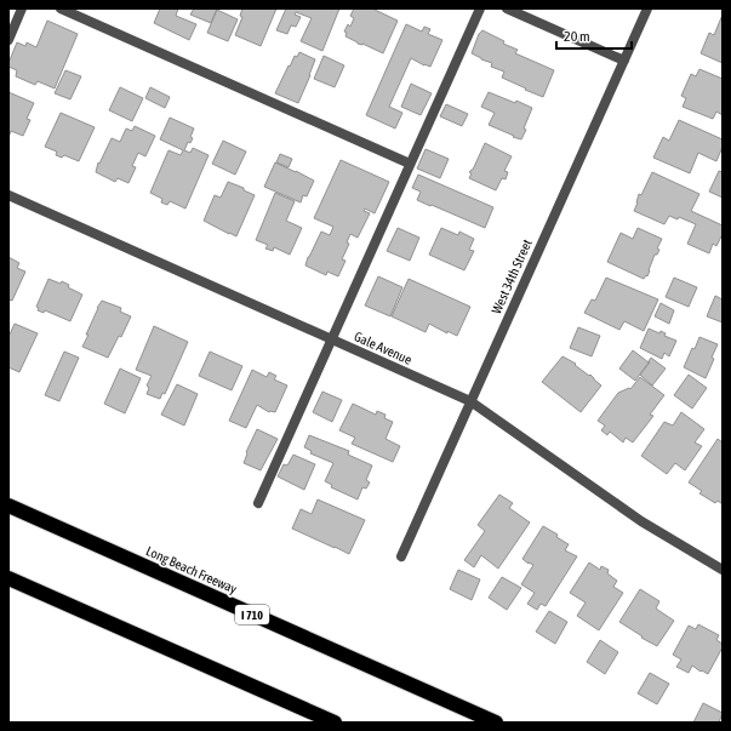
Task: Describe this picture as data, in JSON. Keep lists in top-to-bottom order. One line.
{"streets":{"highway":["Long Beach Freeway","I 710"],"street":["West 34th Street","Gale Avenue"]},"crossings":[["West 34th Street","Gale Avenue"]],"scale_bar":"20 m"}
